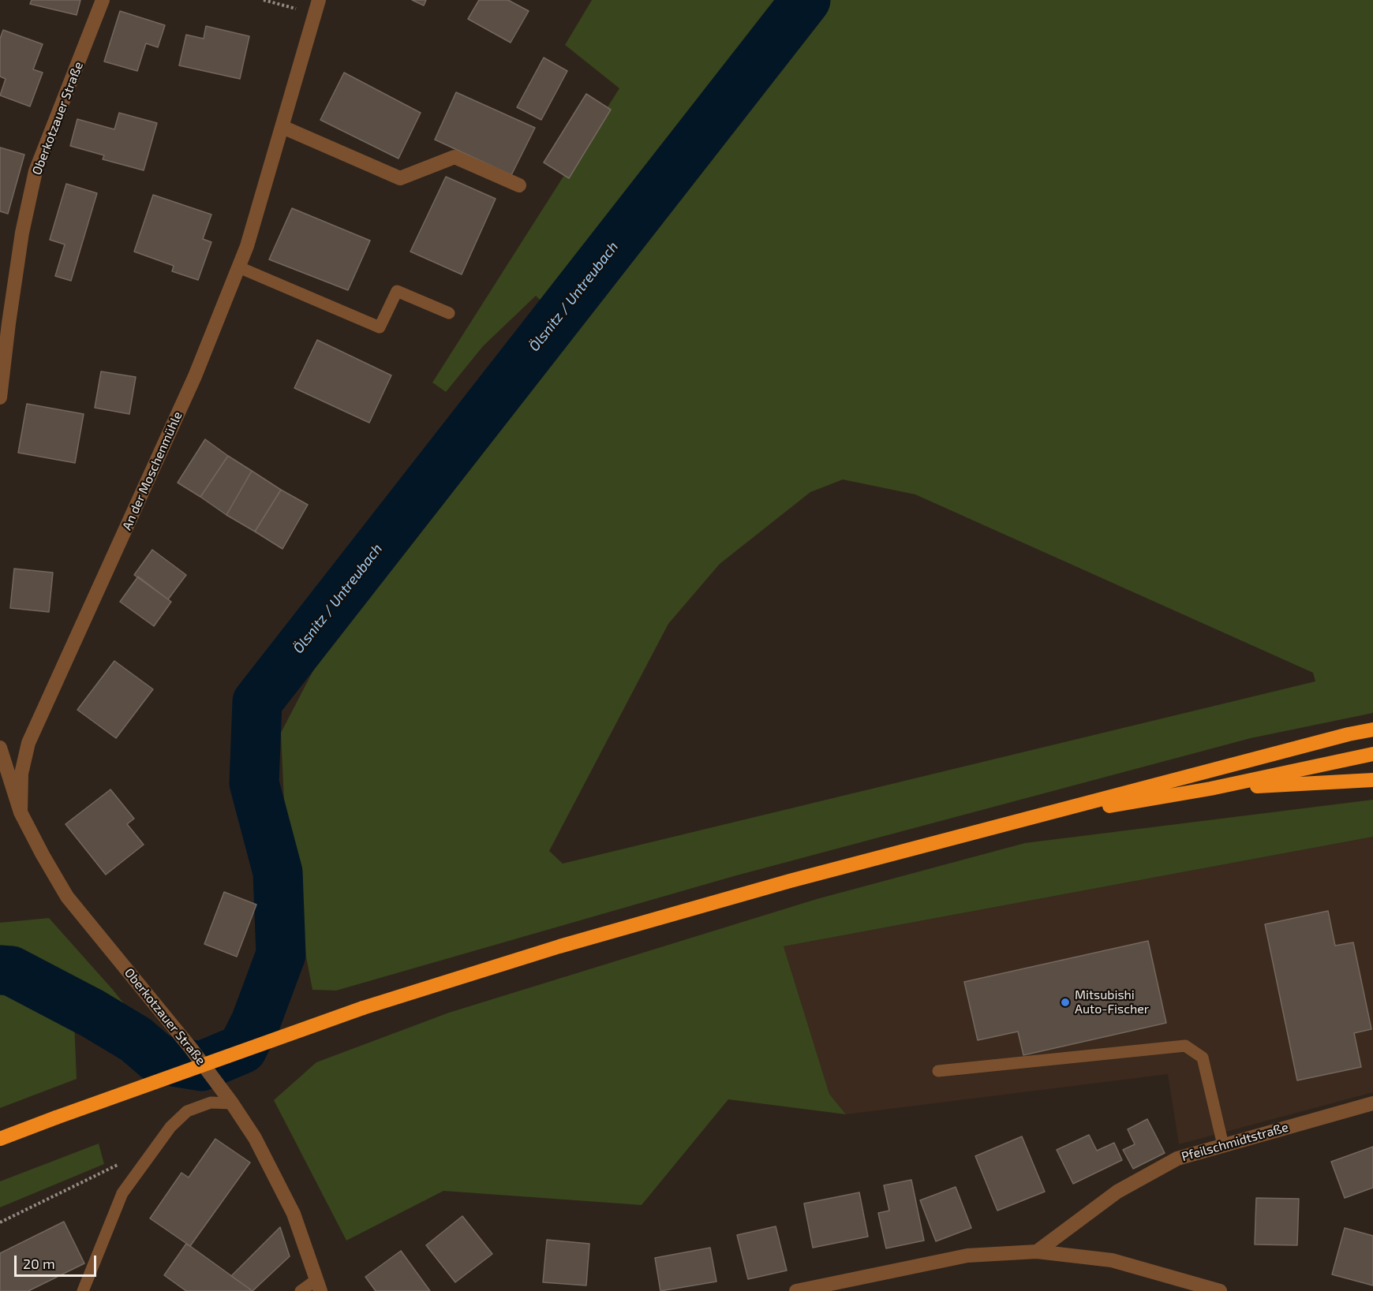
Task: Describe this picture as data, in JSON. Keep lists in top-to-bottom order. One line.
{"streets":{"street":["Oberkotzauer Straße","An der Moschenmühle","Pfeilschmidtstraße"]},"crossings":[["Oberkotzauer Straße","An der Moschenmühle"]],"water":["Ölsnitz / Untreubach"],"places":["Mitsubishi Auto-Fischer"],"scale_bar":"20 m"}
